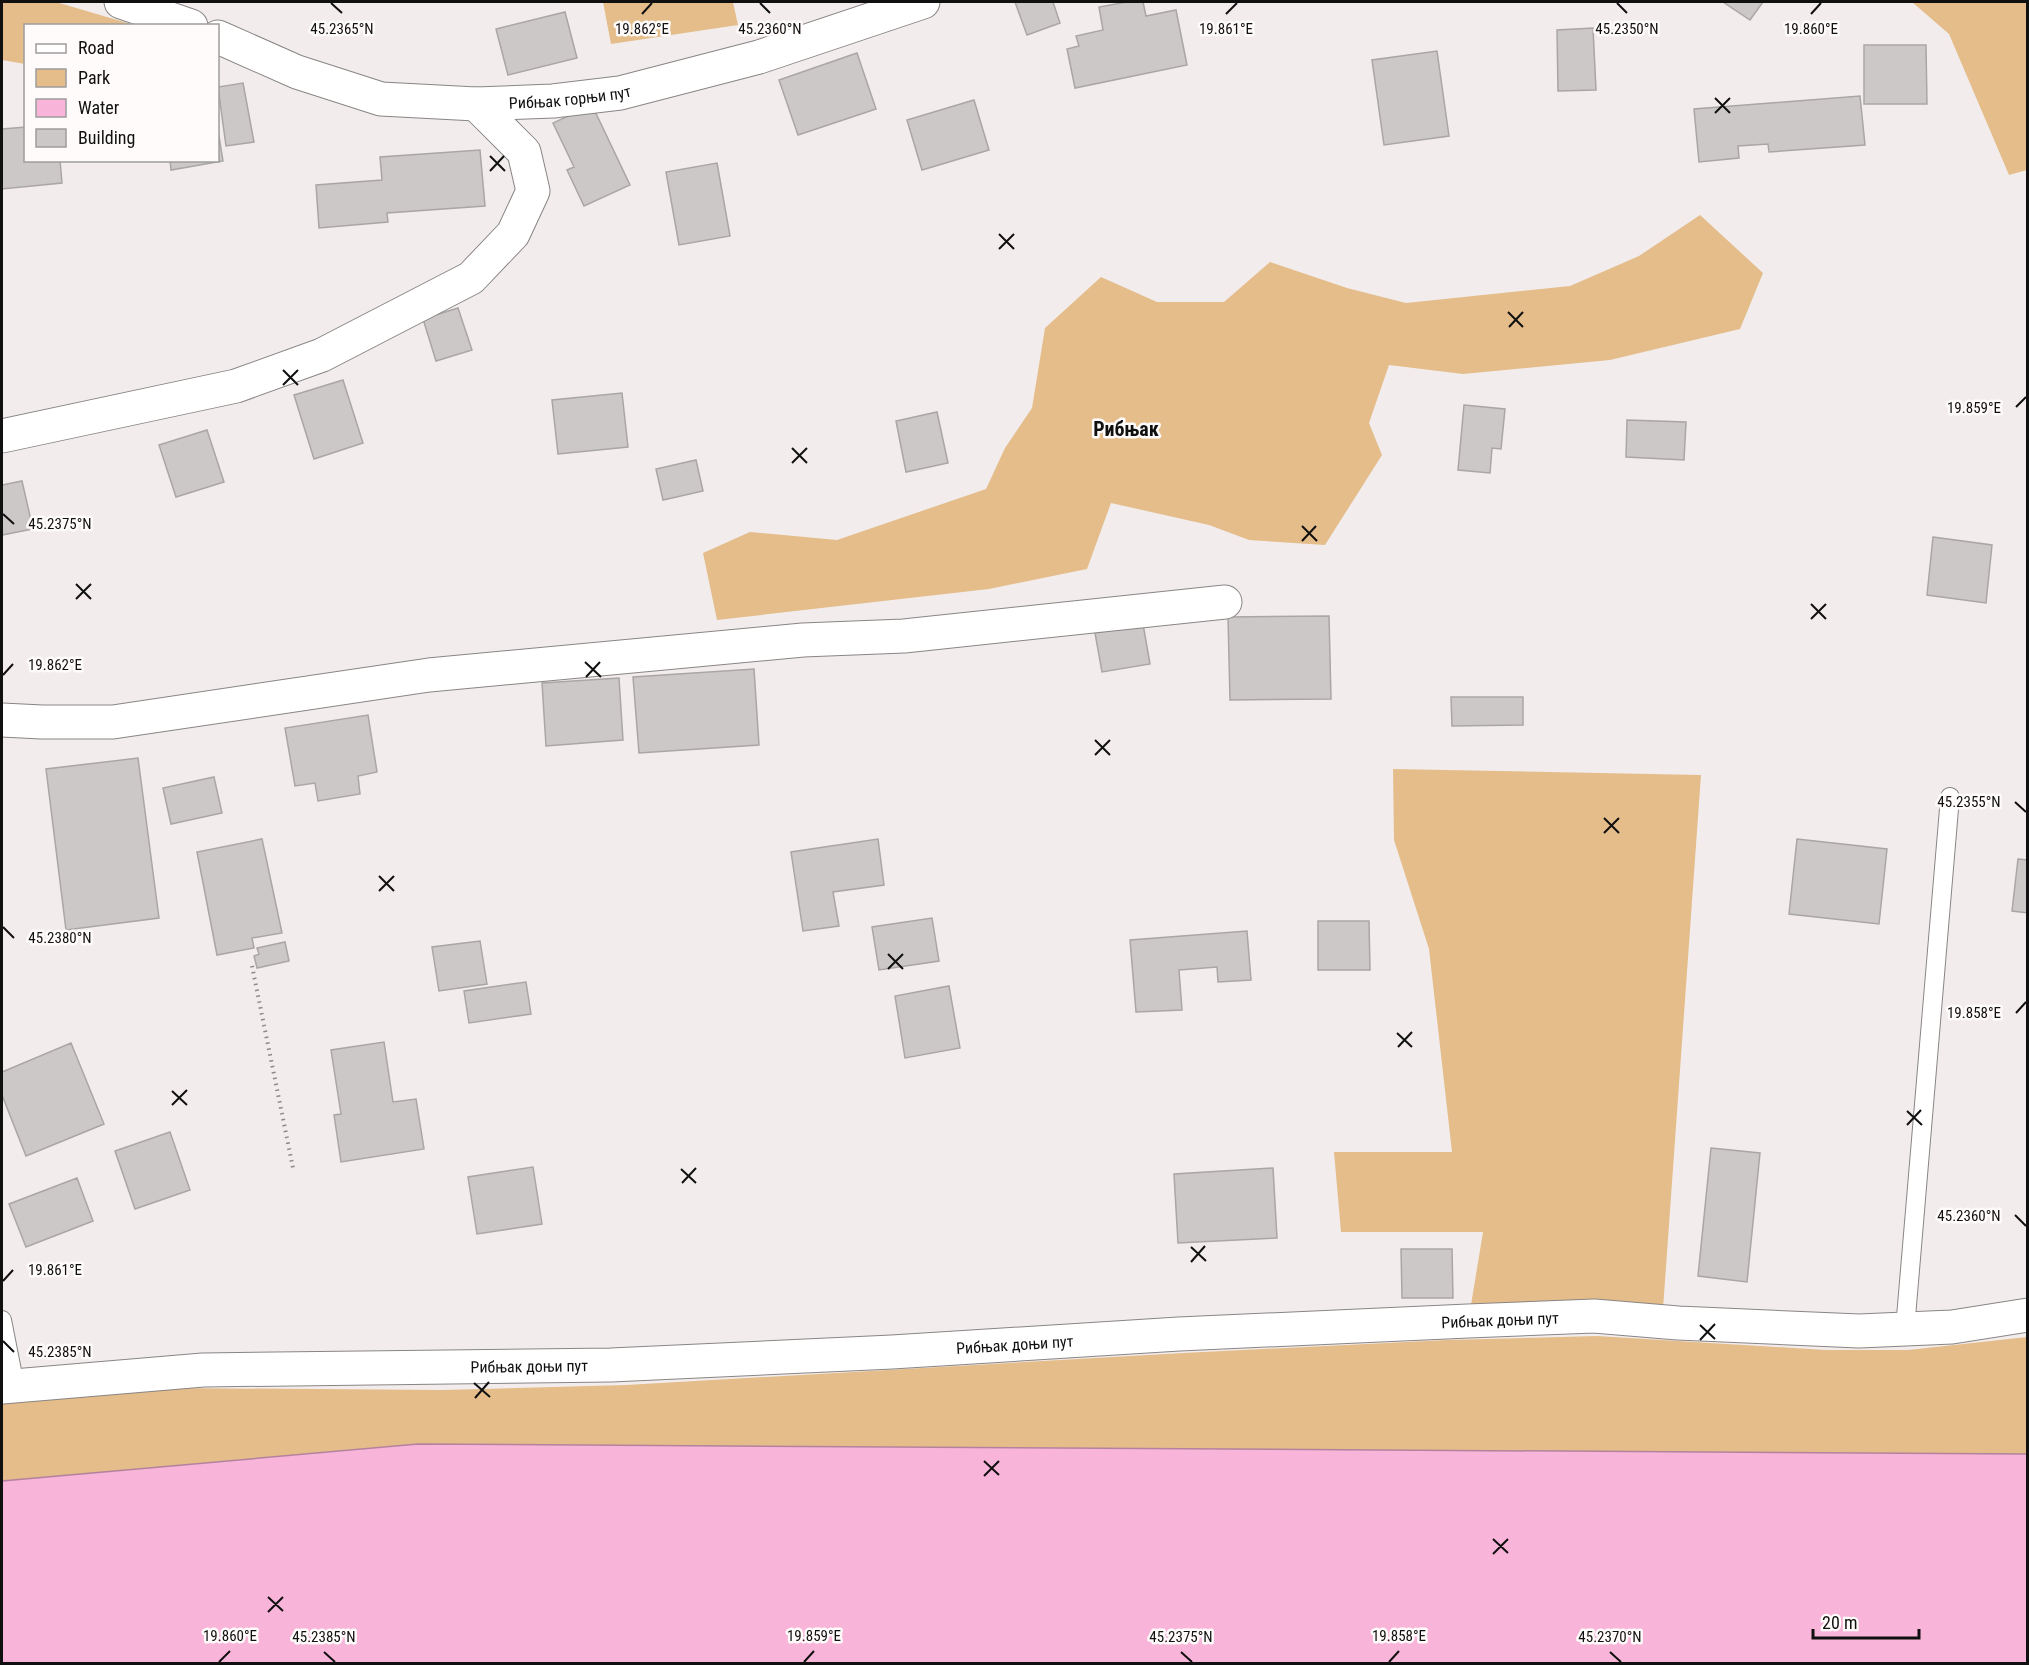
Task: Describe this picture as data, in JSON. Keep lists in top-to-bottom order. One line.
{"streets":{"street":["Рибњак горњи пут","Рибњак доњи пут"]},"districts":["Рибњак"],"legend":["Road","Park","Water","Building"],"scale_bar":"20 m","coordinates":["45.2365°N","45.2360°N","45.2350°N","19.862°E","19.861°E","19.860°E","19.859°E","45.2375°N","45.2355°N","45.2380°N","19.858°E","45.2385°N","45.2370°N"]}
